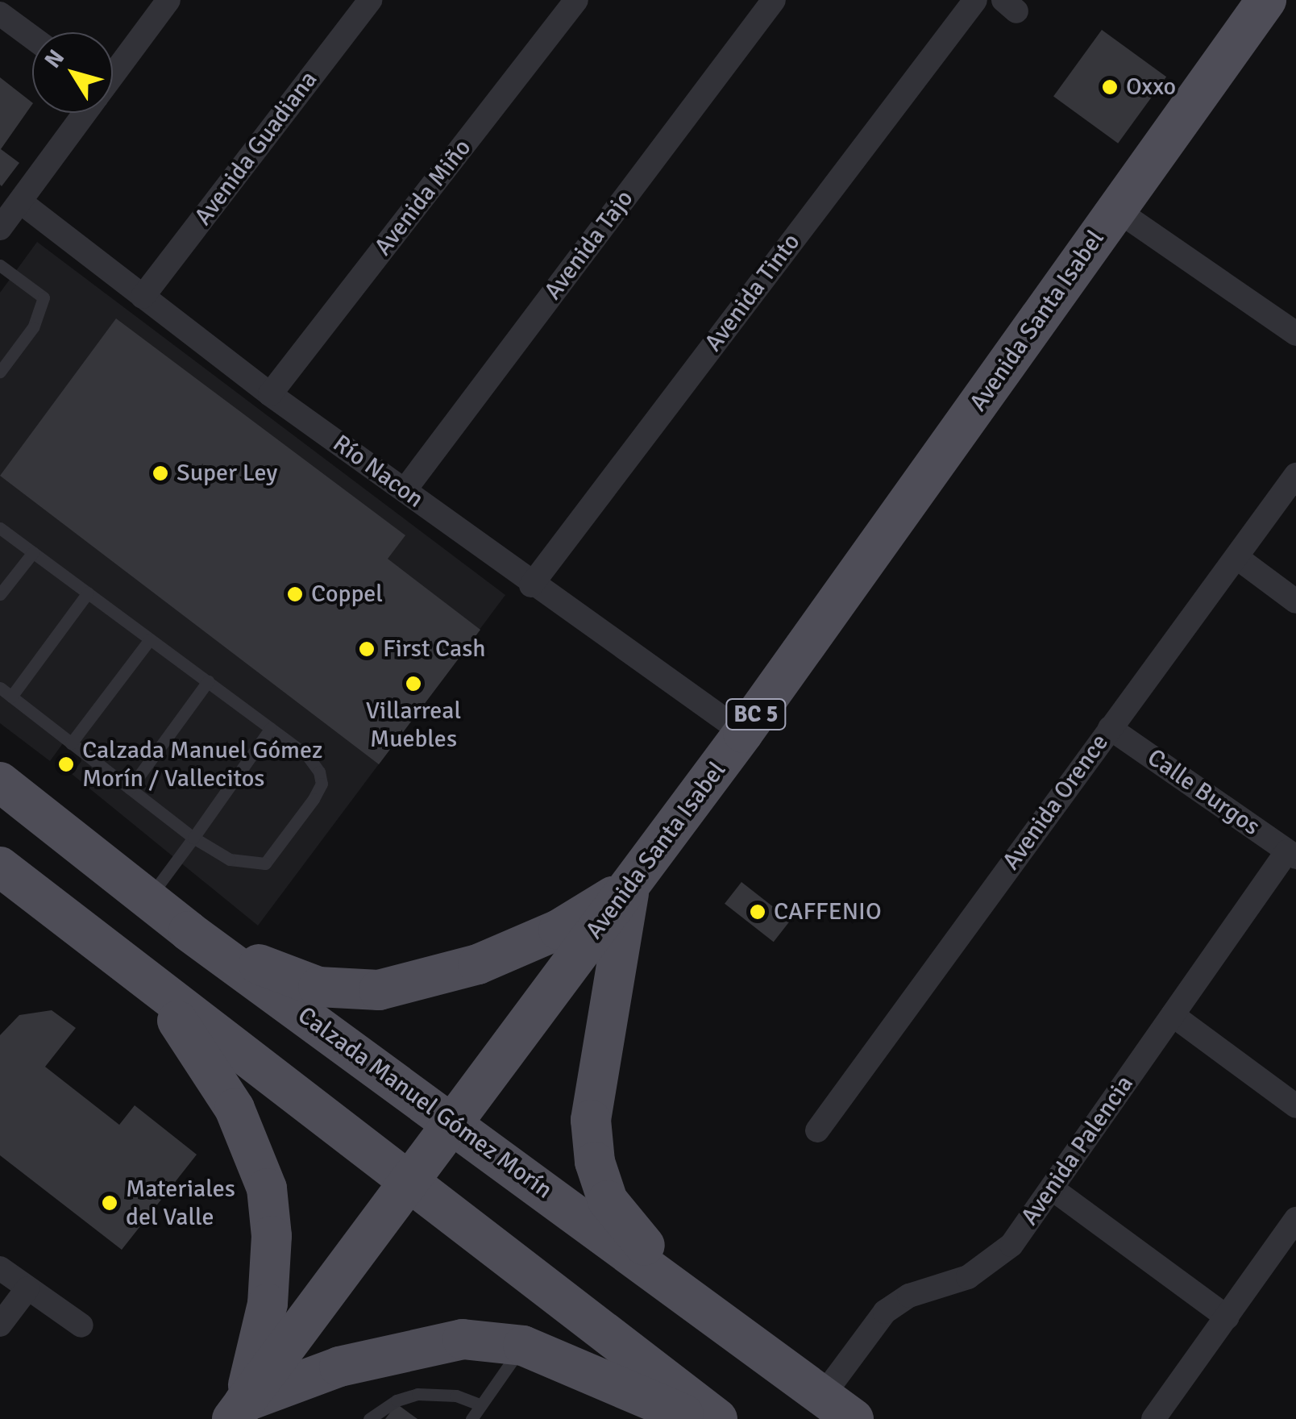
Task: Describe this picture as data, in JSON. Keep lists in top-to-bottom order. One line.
{"streets":{"main road":["Avenida Santa Isabel","BC 5","Calzada Manuel Gómez Morín"],"street":["Avenida Guadiana","Avenida Miño","Avenida Tajo","Avenida Tinto","Río Nacon","Calle Burgos","Avenida Orence","Avenida Palencia"]},"crossings":[["Avenida Guadiana","Río Nacon"],["Avenida Miño","Río Nacon"],["Avenida Tajo","Río Nacon"],["Avenida Tinto","Río Nacon"],["Avenida Santa Isabel","Río Nacon"],["Avenida Santa Isabel","Calzada Manuel Gómez Morín"],["Calle Burgos","Avenida Orence"],["Calle Burgos","Avenida Palencia"],["Calzada Manuel Gómez Morín","Avenida Palencia"]],"places":["Oxxo","Super Ley","Coppel","First Cash","Villarreal Muebles","Calzada Manuel Gómez Morín / Vallecitos","CAFFENIO","Materiales del Valle"],"north":"top left"}
